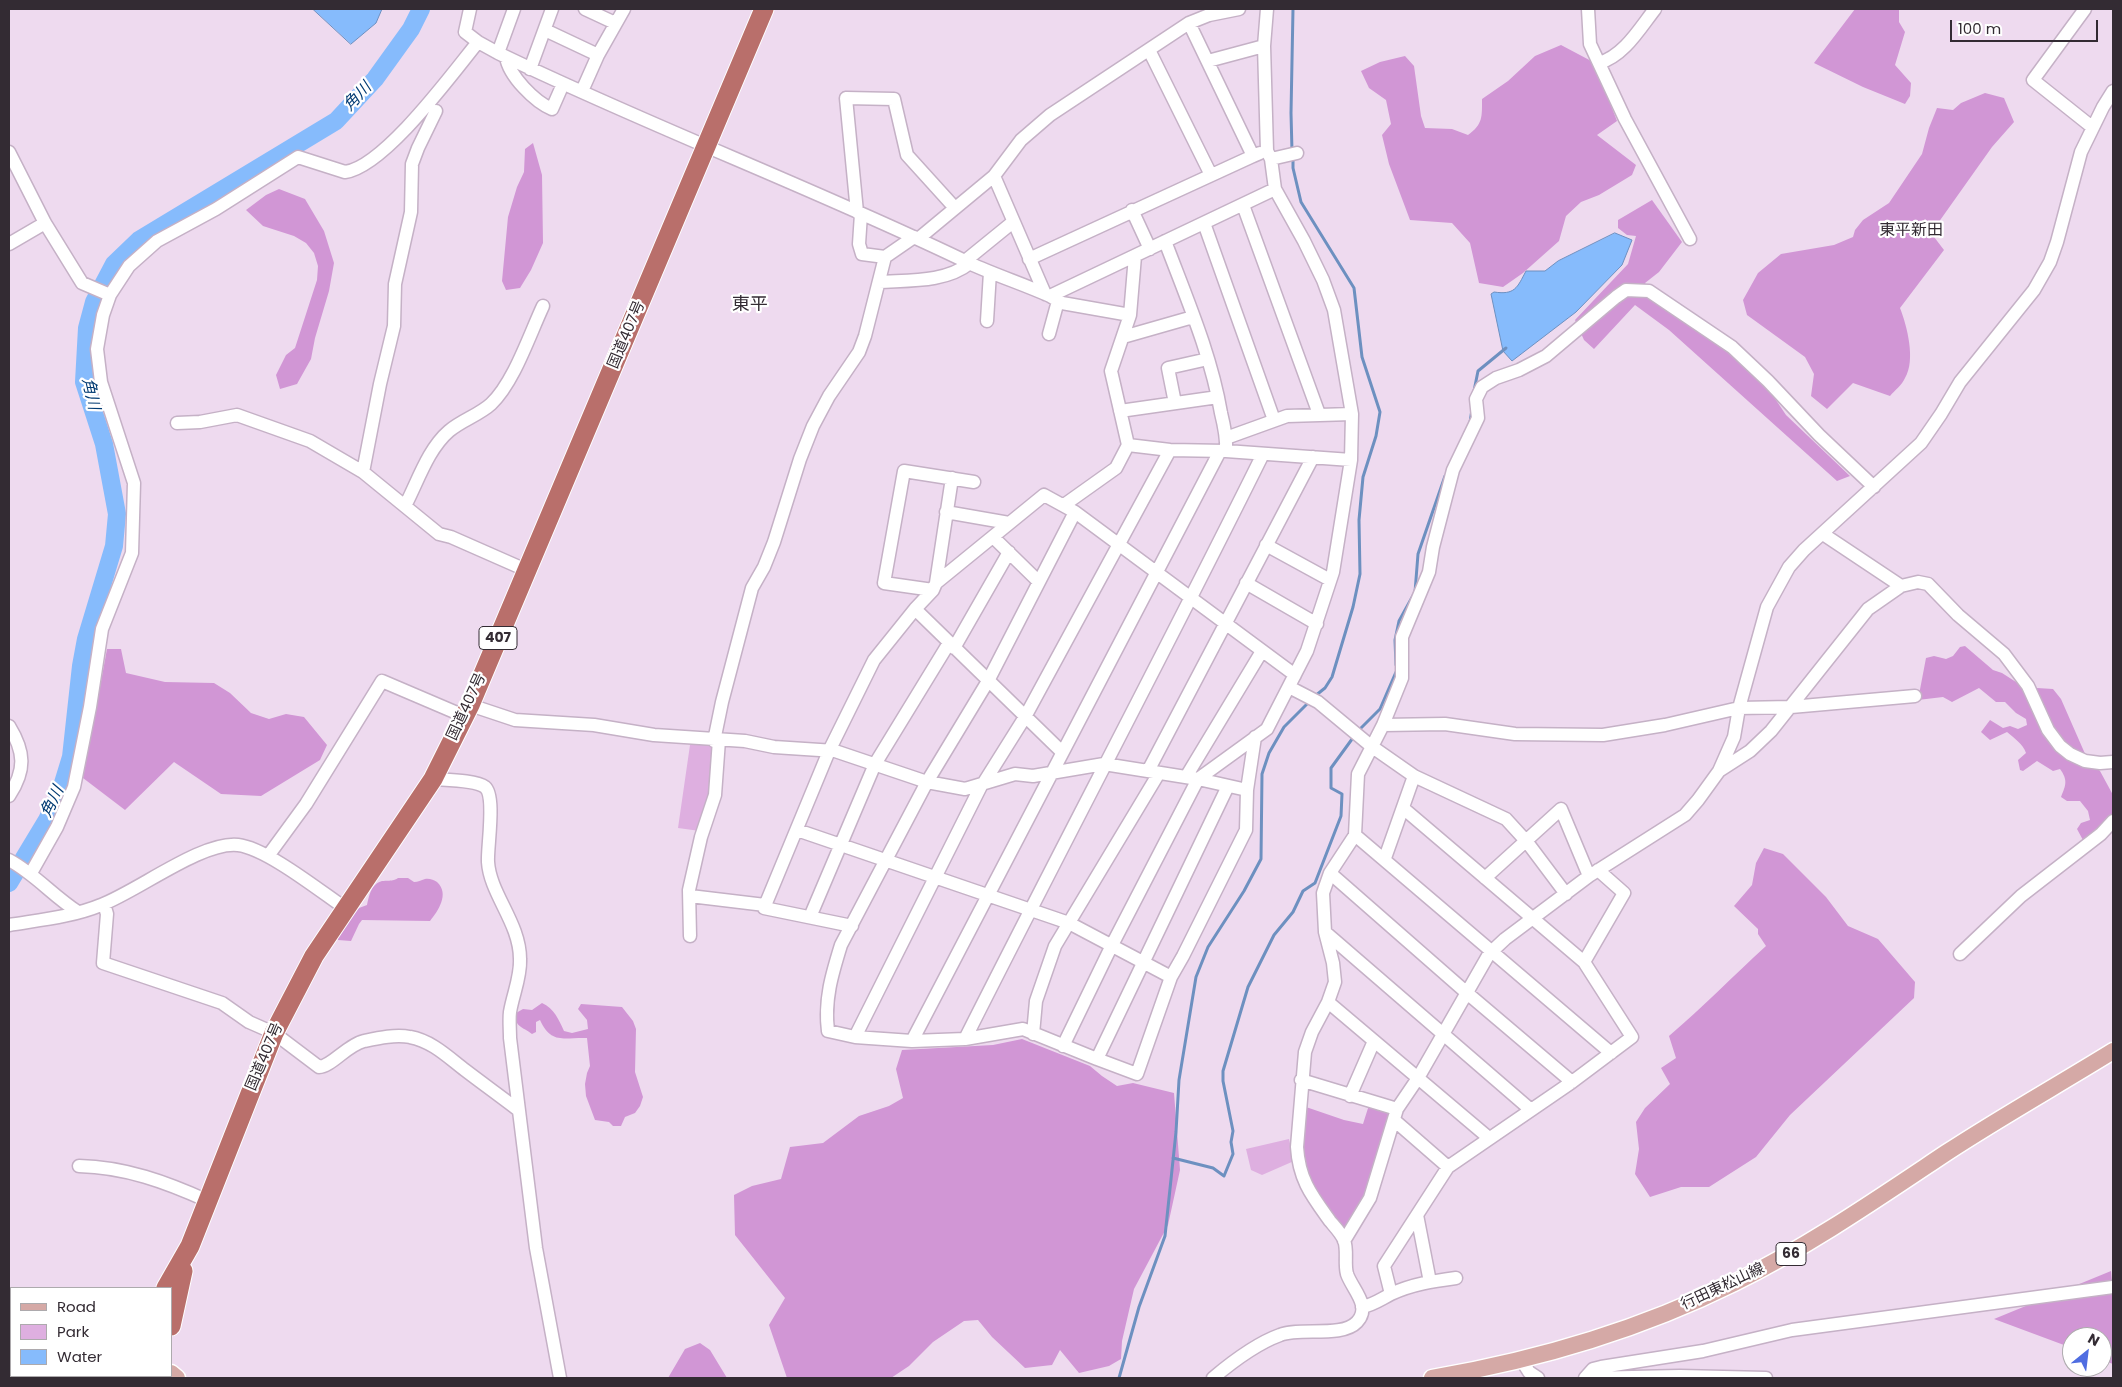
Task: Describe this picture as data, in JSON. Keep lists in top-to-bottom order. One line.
{"streets":{"highway":["国道407号","407"],"main road":["66","行田東松山線"]},"crossings":[["国道407号","407"]],"districts":["東平新田","東平"],"water":["角川"],"legend":["Road","Park","Water"],"scale_bar":"100 m","north":"top right"}
